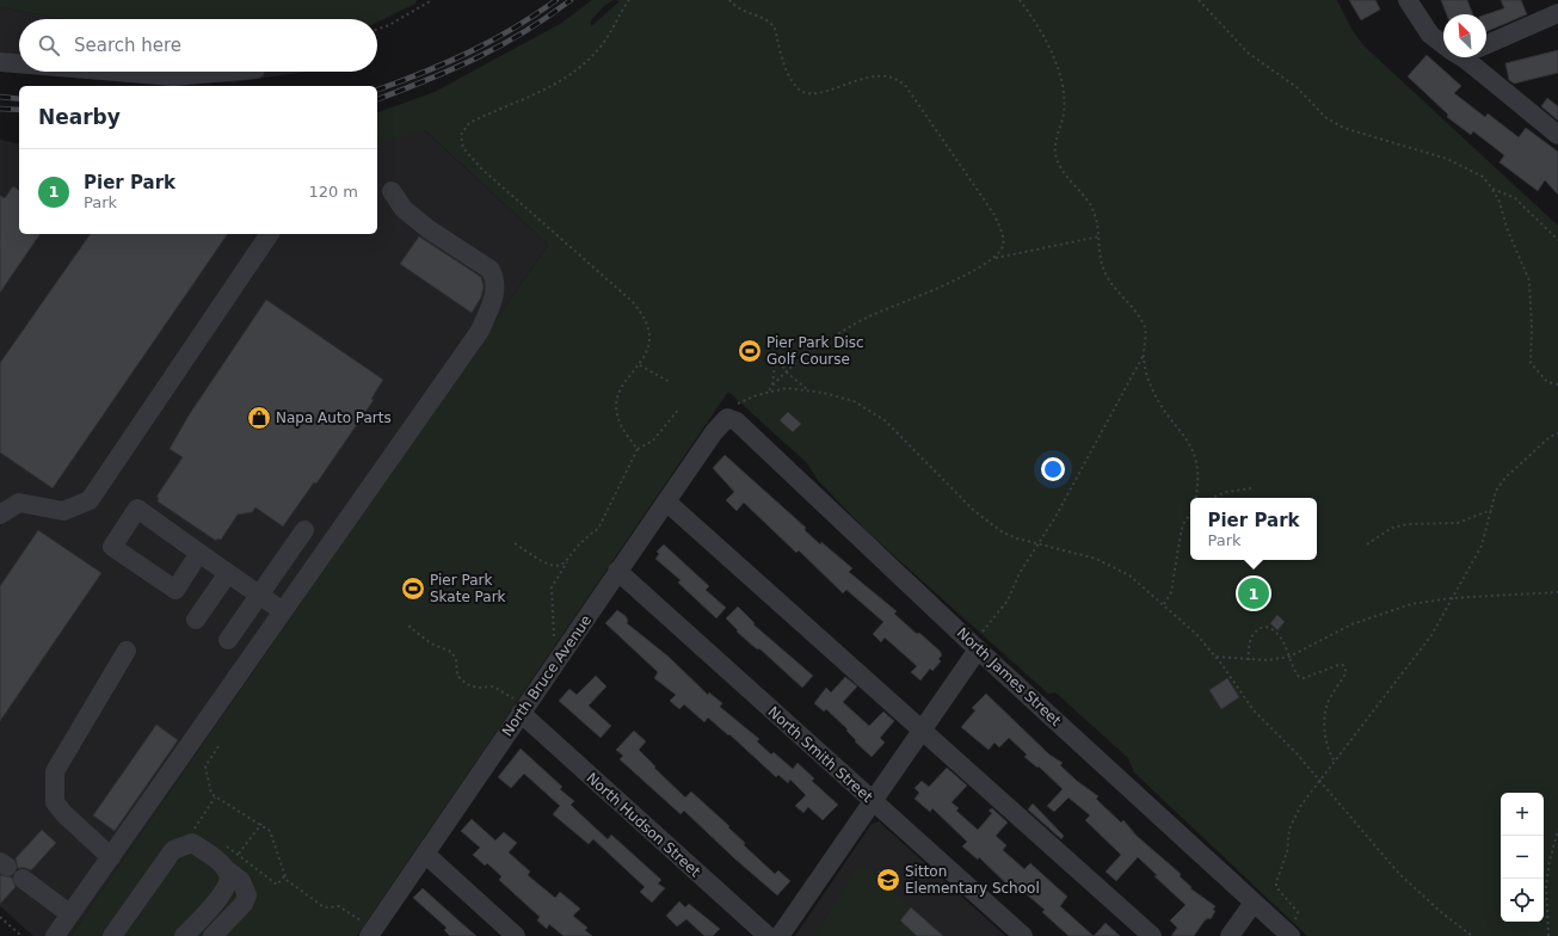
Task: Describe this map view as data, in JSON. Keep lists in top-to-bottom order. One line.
{"streets":{"street":["North Bruce Avenue","North James Street","North Smith Street","North Hudson Street"]},"crossings":[["North Bruce Avenue","North James Street"],["North Bruce Avenue","North Smith Street"],["North Bruce Avenue","North Hudson Street"]],"places":{"sports":["Pier Park Disc Golf Course","Pier Park Skate Park"],"shop":["Napa Auto Parts"],"school or university":["Sitton Elementary School"]},"north":"top left","page":{"search":"Search here","heading":"Nearby","list":[{"mark":"1","name":"Pier Park","note":"Park","value":"120 m"}],"popup":["Pier Park","Park"],"pins":"1","map_buttons":["+","−"]}}
